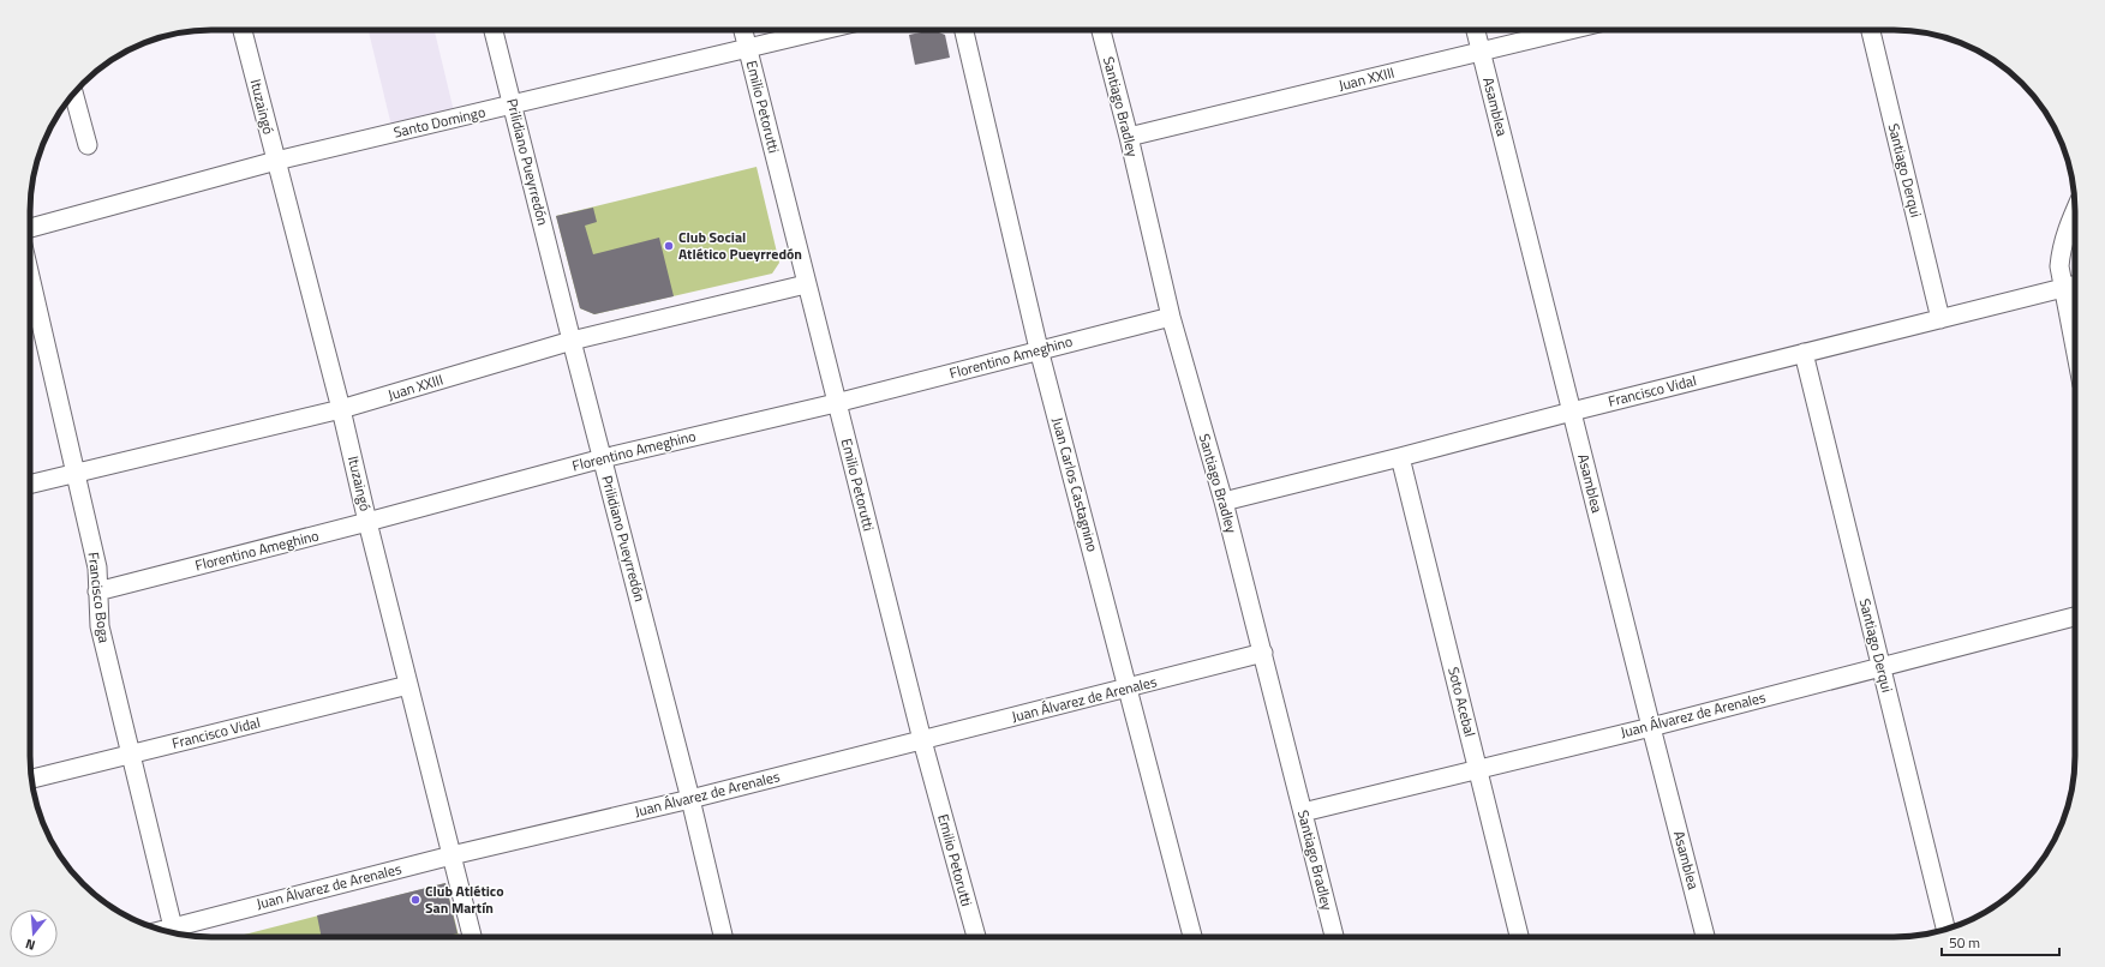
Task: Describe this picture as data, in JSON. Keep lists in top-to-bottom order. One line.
{"streets":{"street":["Juan XXIII","Ituzaingó","Emilio Petorutti","Santiago Bradley","Asamblea","Santo Domingo","Prilidiano Pueyrredón","Santiago Derqui","Florentino Ameghino","Francisco Vidal","Juan Carlos Castagnino","Francisco Boga","Juan Álvarez de Arenales","Soto Acebal"]},"crossings":[["Juan XXIII","Ituzaingó"],["Juan XXIII","Emilio Petorutti"],["Juan XXIII","Santiago Bradley"],["Juan XXIII","Asamblea"],["Juan XXIII","Prilidiano Pueyrredón"],["Juan XXIII","Francisco Boga"],["Ituzaingó","Santo Domingo"],["Ituzaingó","Florentino Ameghino"],["Ituzaingó","Francisco Vidal"],["Ituzaingó","Juan Álvarez de Arenales"],["Emilio Petorutti","Santo Domingo"],["Emilio Petorutti","Florentino Ameghino"],["Emilio Petorutti","Juan Álvarez de Arenales"],["Santiago Bradley","Florentino Ameghino"],["Santiago Bradley","Francisco Vidal"],["Santiago Bradley","Juan Álvarez de Arenales"],["Asamblea","Francisco Vidal"],["Asamblea","Juan Álvarez de Arenales"],["Santo Domingo","Prilidiano Pueyrredón"],["Prilidiano Pueyrredón","Florentino Ameghino"],["Prilidiano Pueyrredón","Juan Álvarez de Arenales"],["Santiago Derqui","Francisco Vidal"],["Santiago Derqui","Juan Álvarez de Arenales"],["Florentino Ameghino","Juan Carlos Castagnino"],["Florentino Ameghino","Francisco Boga"],["Francisco Vidal","Francisco Boga"],["Francisco Vidal","Soto Acebal"],["Juan Carlos Castagnino","Juan Álvarez de Arenales"],["Francisco Boga","Juan Álvarez de Arenales"],["Juan Álvarez de Arenales","Soto Acebal"]],"places":["Club Social Atlético Pueyrredón","Club Atlético San Martín"],"scale_bar":"50 m","north":"bottom"}
